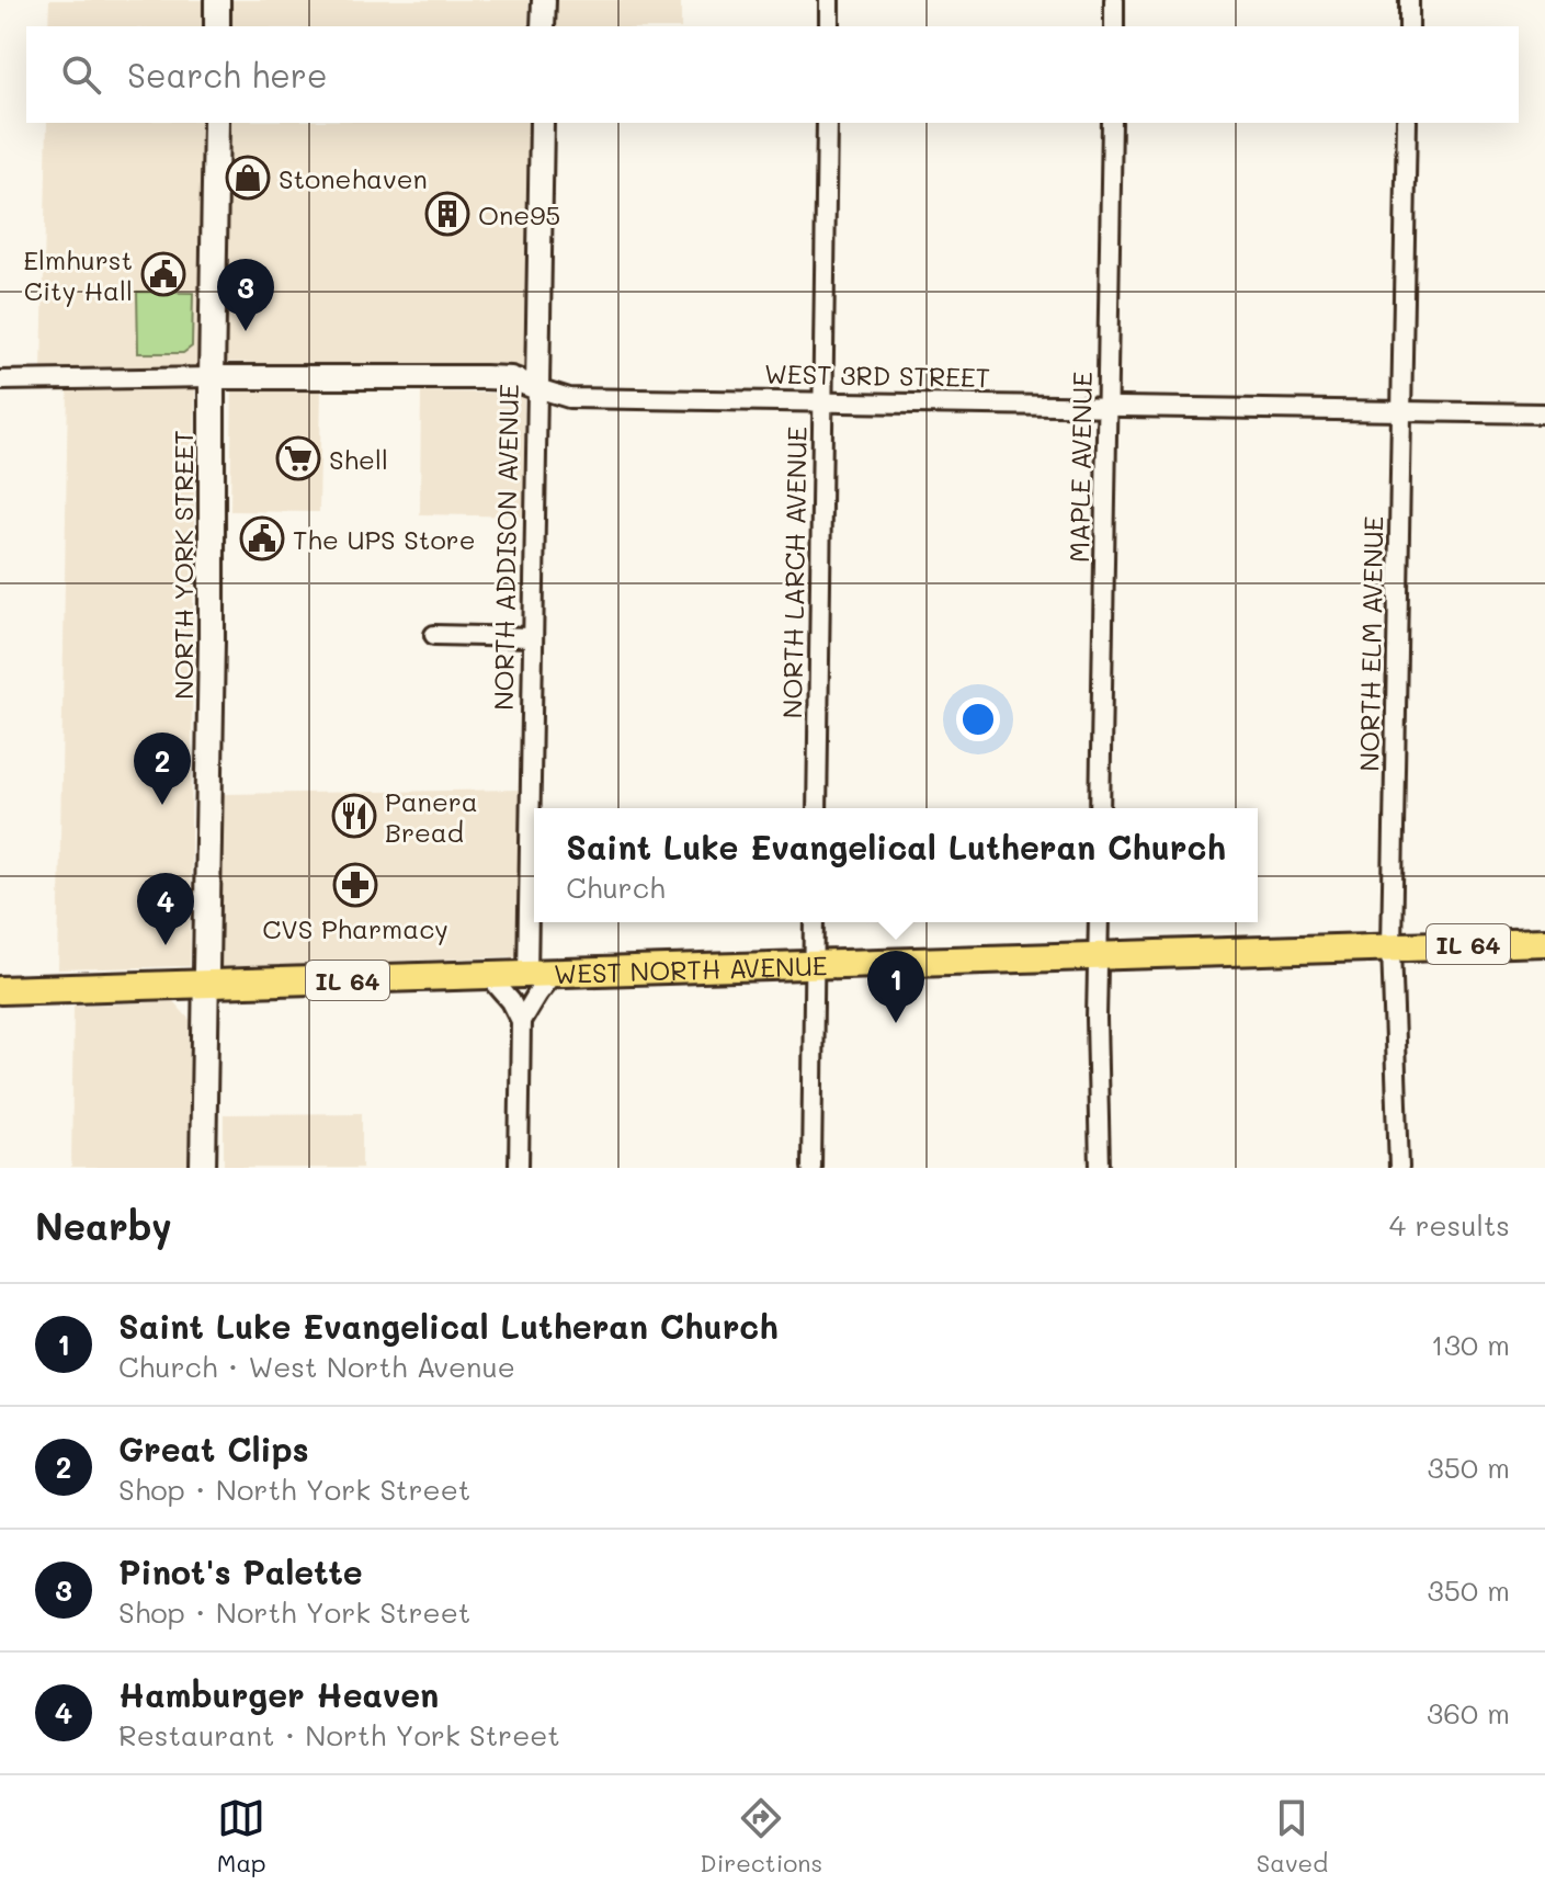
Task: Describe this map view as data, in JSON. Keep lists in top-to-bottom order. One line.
{"streets":{"main road":["NORTH YORK STREET","IL 64","WEST NORTH AVENUE"],"street":["WEST 3RD STREET","MAPLE AVENUE","NORTH ADDISON AVENUE","NORTH LARCH AVENUE","NORTH ELM AVENUE"]},"crossings":[["WEST 3RD STREET","MAPLE AVENUE"],["WEST 3RD STREET","NORTH ADDISON AVENUE"],["WEST 3RD STREET","NORTH YORK STREET"],["WEST 3RD STREET","NORTH LARCH AVENUE"],["WEST 3RD STREET","NORTH ELM AVENUE"],["NORTH ADDISON AVENUE","WEST NORTH AVENUE"],["NORTH YORK STREET","IL 64"],["NORTH YORK STREET","WEST NORTH AVENUE"],["NORTH ELM AVENUE","WEST NORTH AVENUE"],["IL 64","WEST NORTH AVENUE"]],"places":{"shop":["Stonehaven"],"building":["One95"],"public building":["Elmhurst City Hall","The UPS Store"],"supermarket":["Shell"],"restaurant":["Panera Bread"],"pharmacy":["CVS Pharmacy"]},"page":{"search":"Search here","pins":["3","2","4","1"],"popup":["Saint Luke Evangelical Lutheran Church","Church"],"heading":["Nearby","4 results"],"list":[{"mark":"1","name":"Saint Luke Evangelical Lutheran Church","note":"Church · West North Avenue","value":"130 m"},{"mark":"2","name":"Great Clips","note":"Shop · North York Street","value":"350 m"},{"mark":"3","name":"Pinot's Palette","note":"Shop · North York Street","value":"350 m"},{"mark":"4","name":"Hamburger Heaven","note":"Restaurant · North York Street","value":"360 m"}],"nav":["Map","Directions","Saved"]}}
